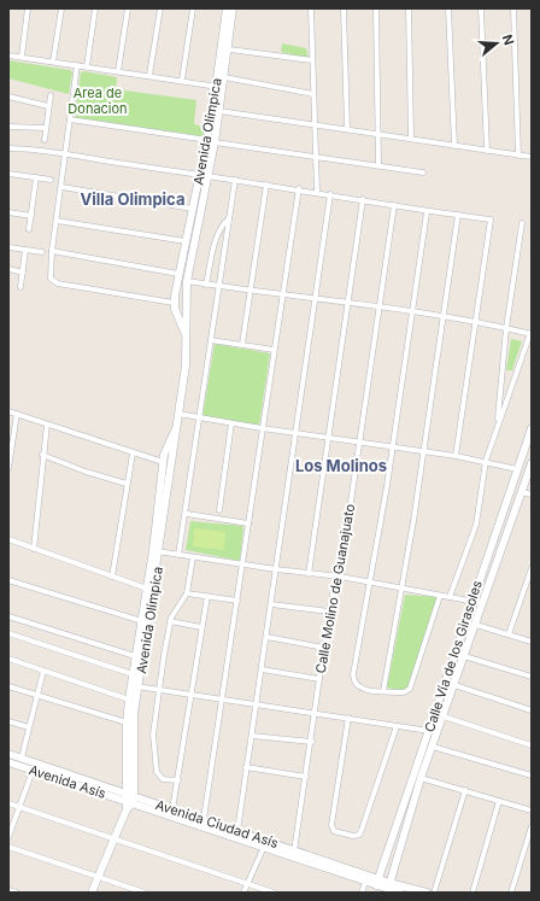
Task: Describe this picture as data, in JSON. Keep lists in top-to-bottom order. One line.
{"streets":{"street":["Avenida Olímpica","Calle Molino de Guanajuato","Calle Vía de los Girasoles","Avenida Asís","Avenida Ciudad Asís"]},"crossings":[["Avenida Olímpica","Avenida Asís"],["Avenida Olímpica","Avenida Ciudad Asís"],["Calle Molino de Guanajuato","Avenida Ciudad Asís"],["Calle Vía de los Girasoles","Avenida Ciudad Asís"],["Avenida Asís","Avenida Ciudad Asís"]],"districts":["Villa Olimpica","Los Molinos"],"parks":["Area de Donacion"],"north":"right"}
